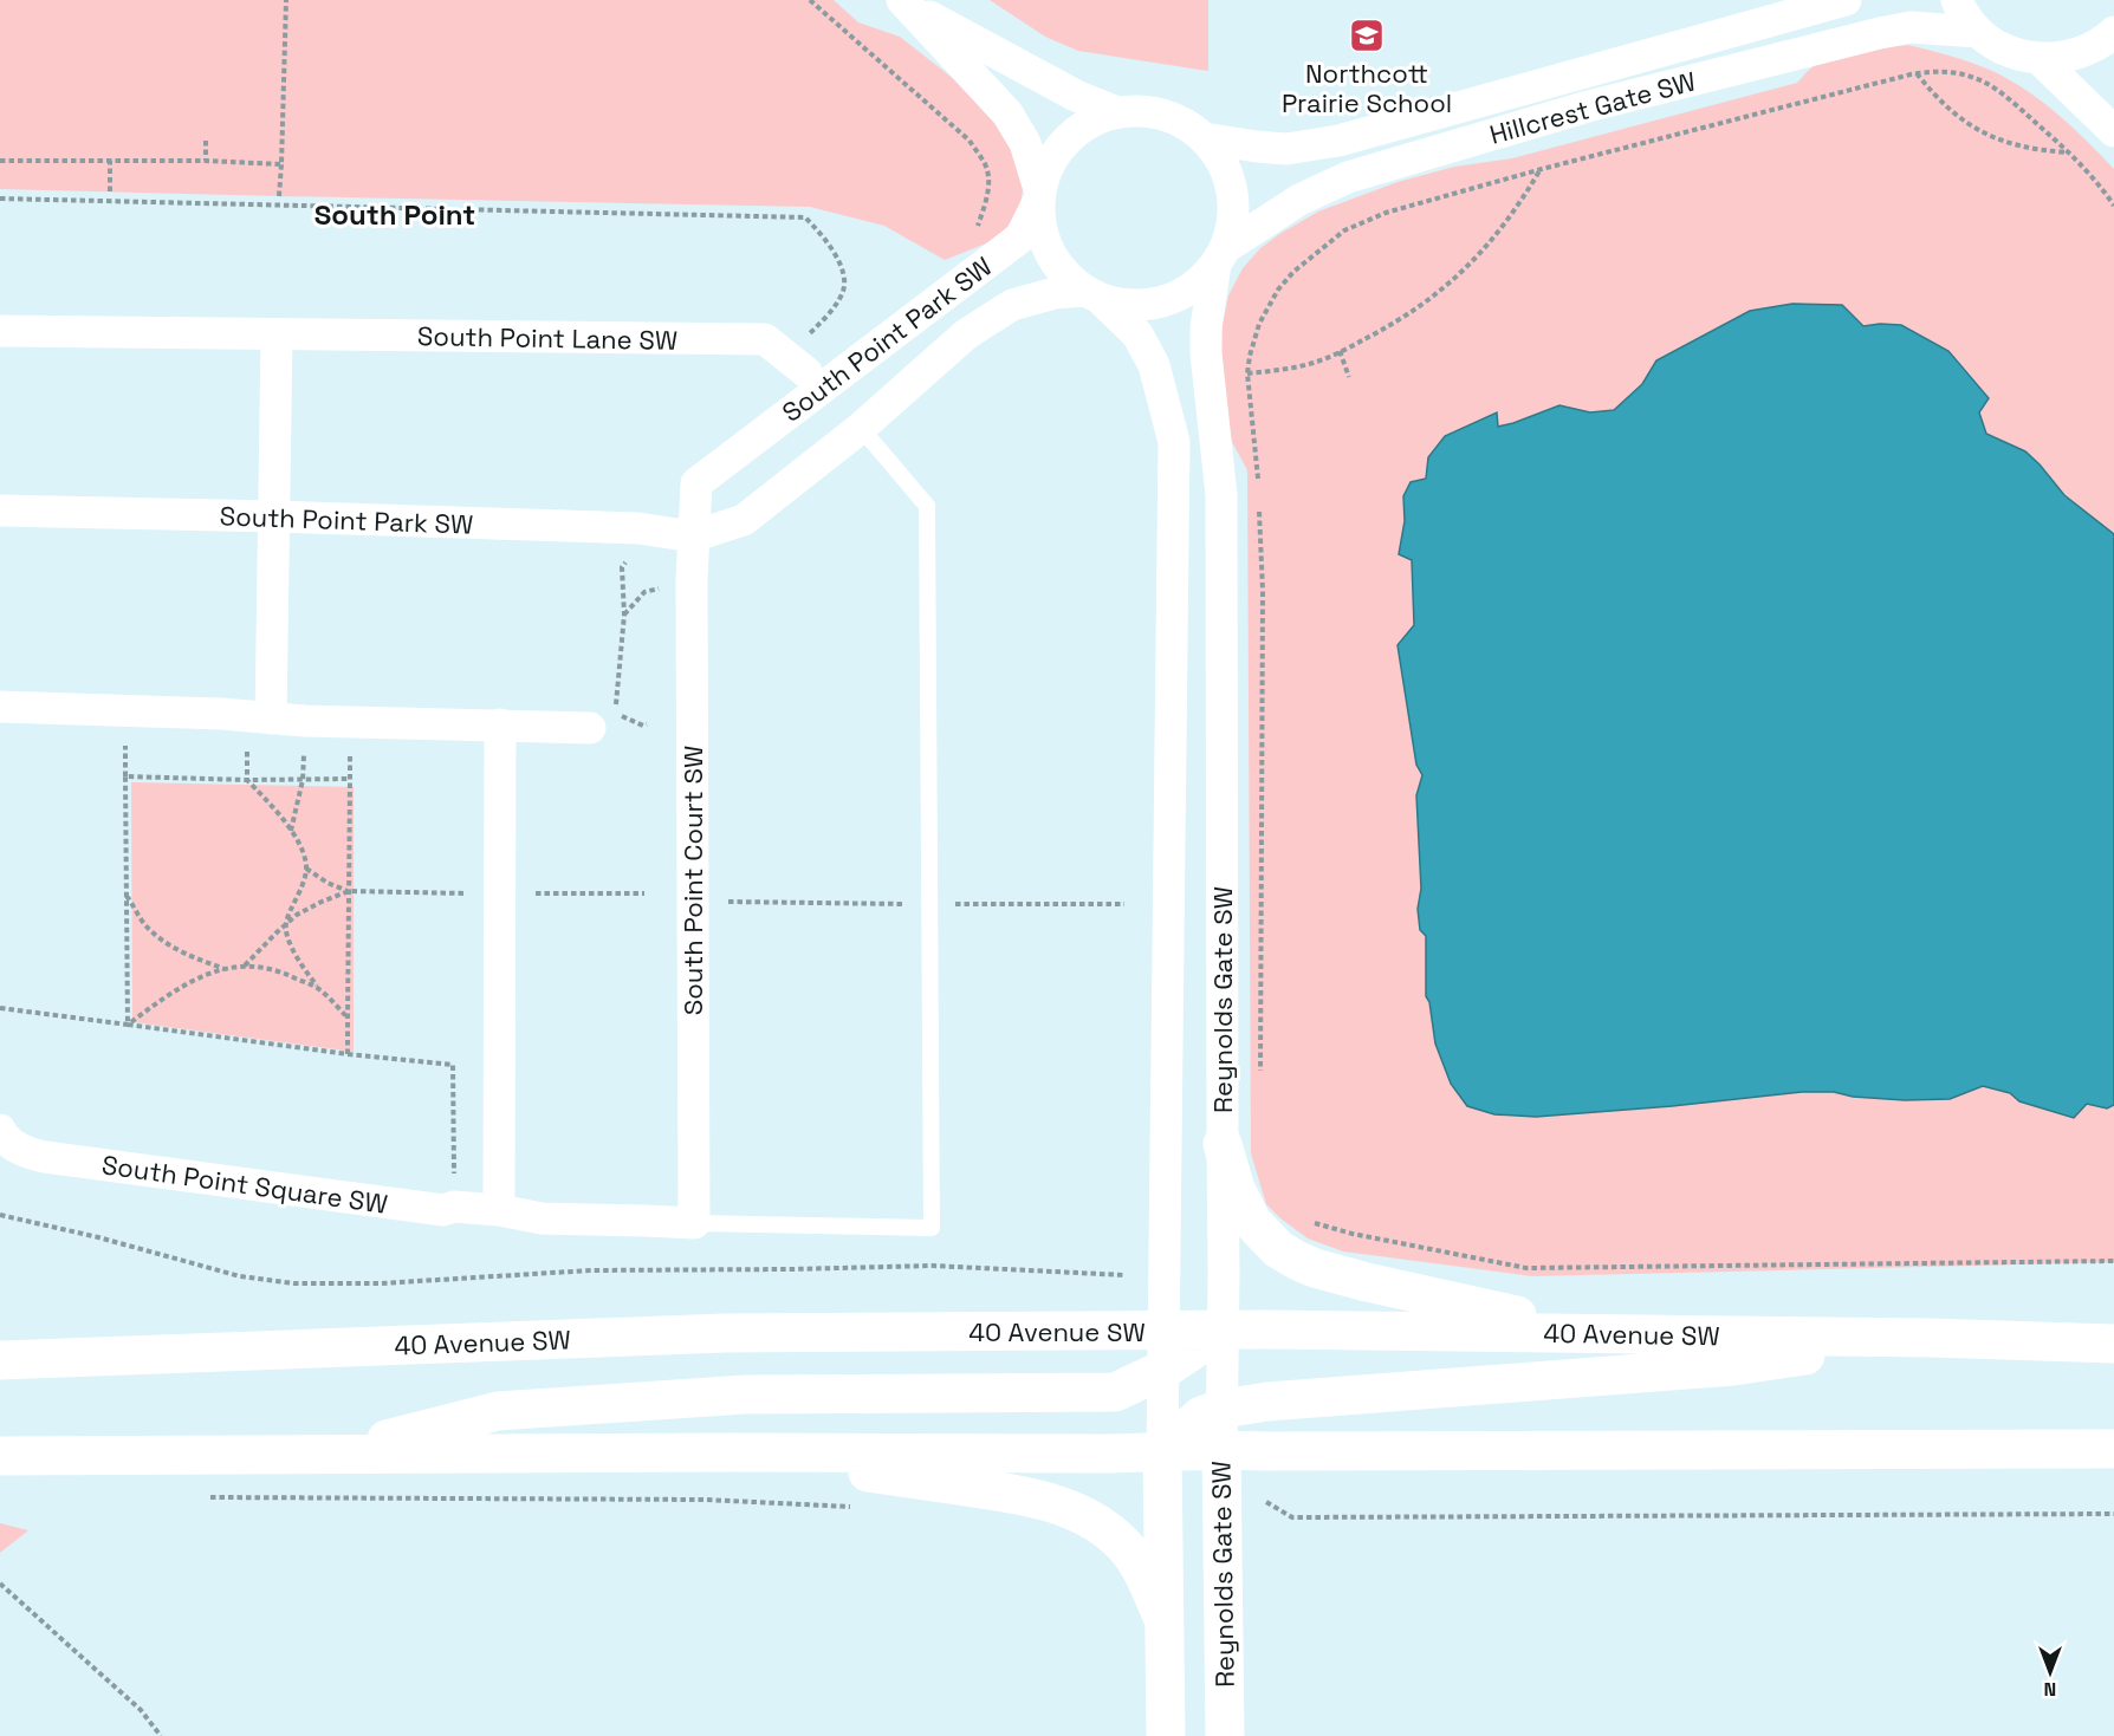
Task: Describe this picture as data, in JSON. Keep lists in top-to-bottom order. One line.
{"streets":{"main road":["Reynolds Gate SW","40 Avenue SW"],"street":["Hillcrest Gate SW","South Point Lane SW","South Point Park SW","South Point Court SW","South Point Square SW"]},"crossings":[["Hillcrest Gate SW","South Point Park SW"],["Hillcrest Gate SW","Reynolds Gate SW"],["South Point Park SW","South Point Court SW"],["South Point Park SW","Reynolds Gate SW"],["South Point Court SW","South Point Square SW"],["Reynolds Gate SW","40 Avenue SW"]],"districts":["South Point"],"places":{"school or university":["Northcott Prairie School"]},"north":"bottom"}
